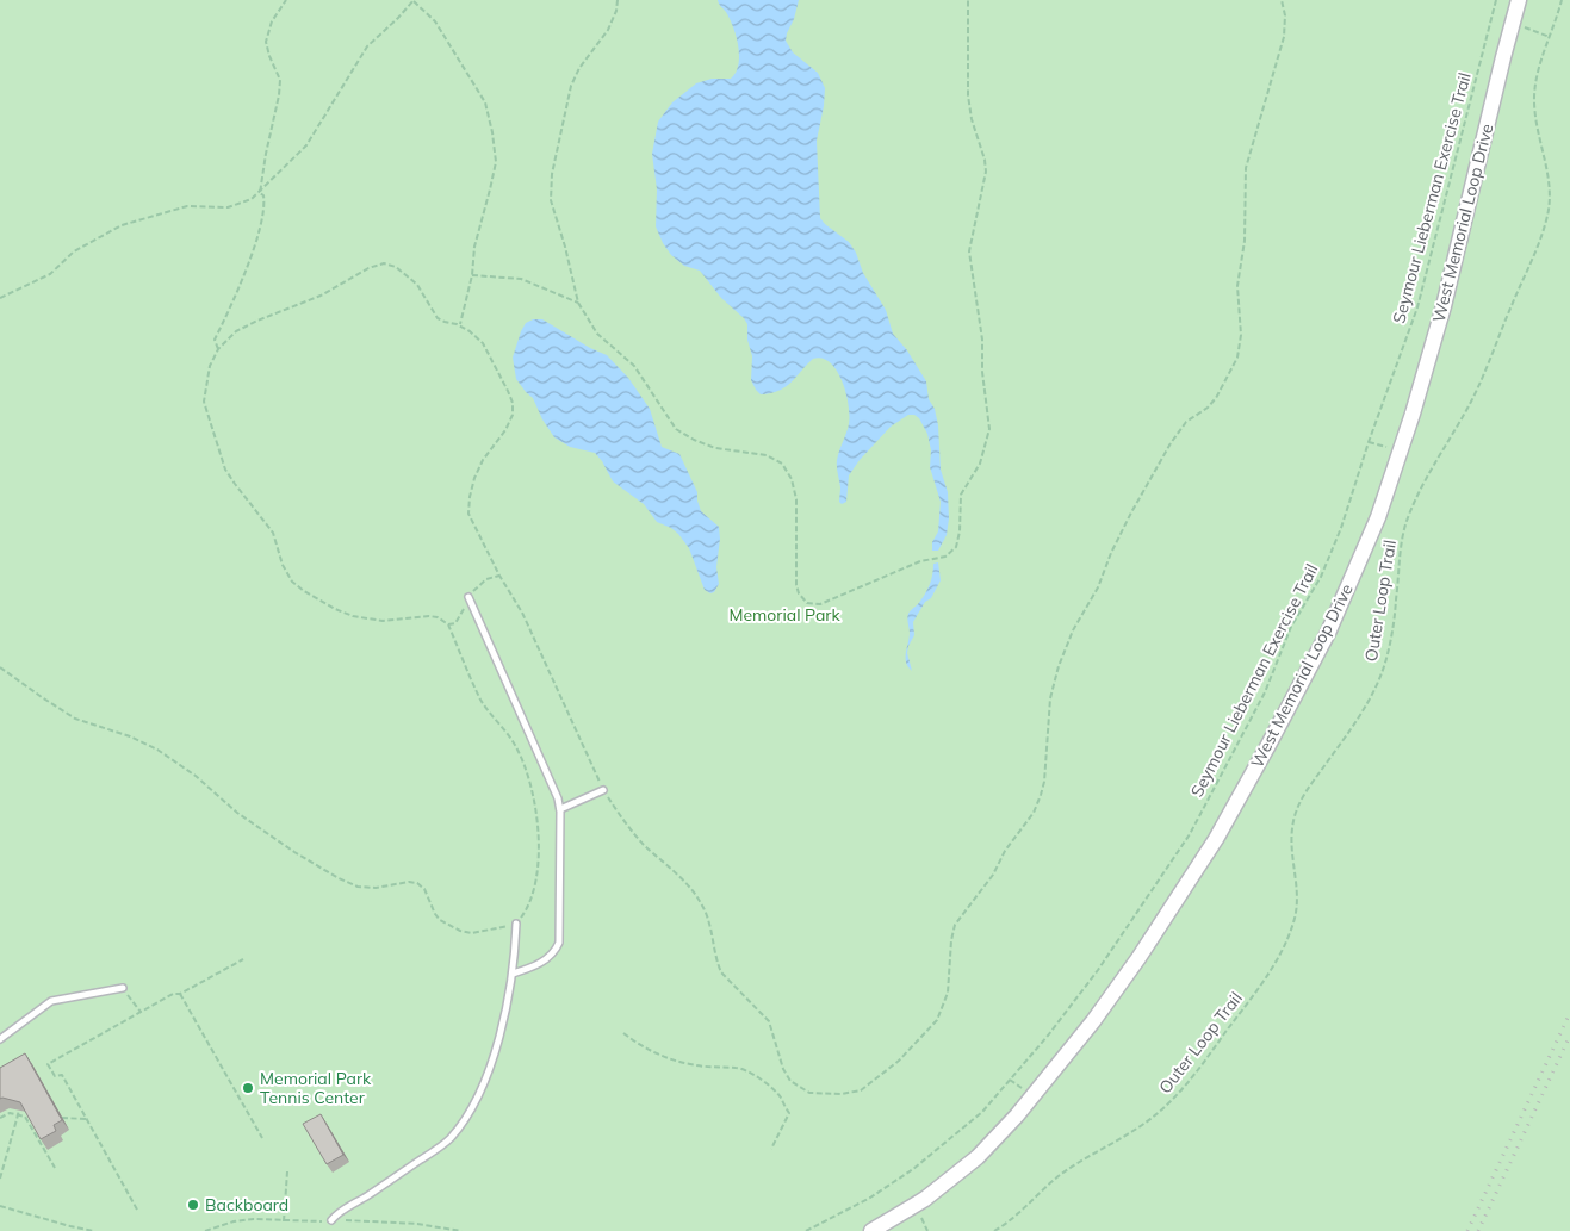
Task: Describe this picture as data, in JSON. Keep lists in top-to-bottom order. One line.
{"streets":{"street":["West Memorial Loop Drive"],"path":["Seymour Lieberman Exercise Trail","Outer Loop Trail"]},"parks":["Memorial Park"],"places":["Memorial Park Tennis Center","Backboard"]}
